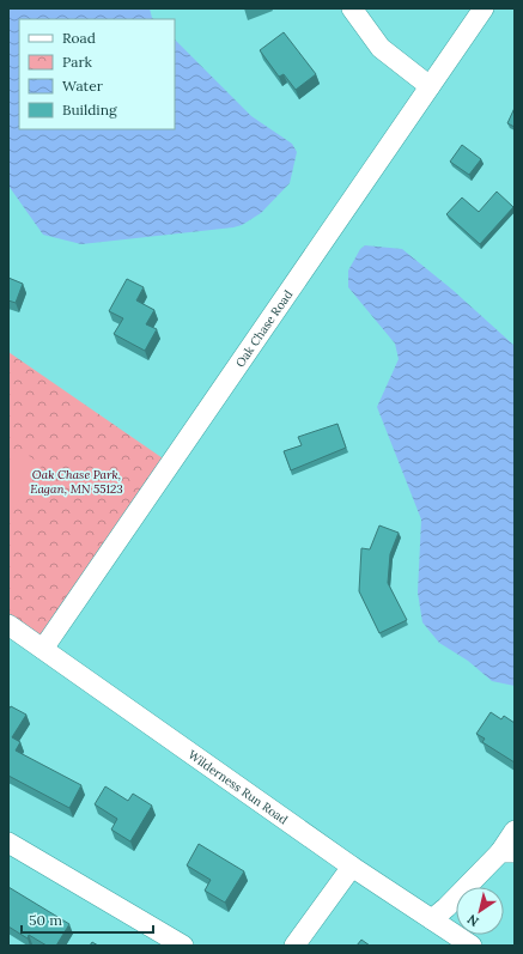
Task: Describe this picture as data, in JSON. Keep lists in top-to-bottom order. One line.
{"streets":{"street":["Oak Chase Road","Wilderness Run Road"]},"crossings":[["Oak Chase Road","Wilderness Run Road"]],"parks":["Oak Chase Park, Eagan, MN 55123"],"legend":["Road","Park","Water","Building"],"scale_bar":"50 m","north":"bottom left"}
